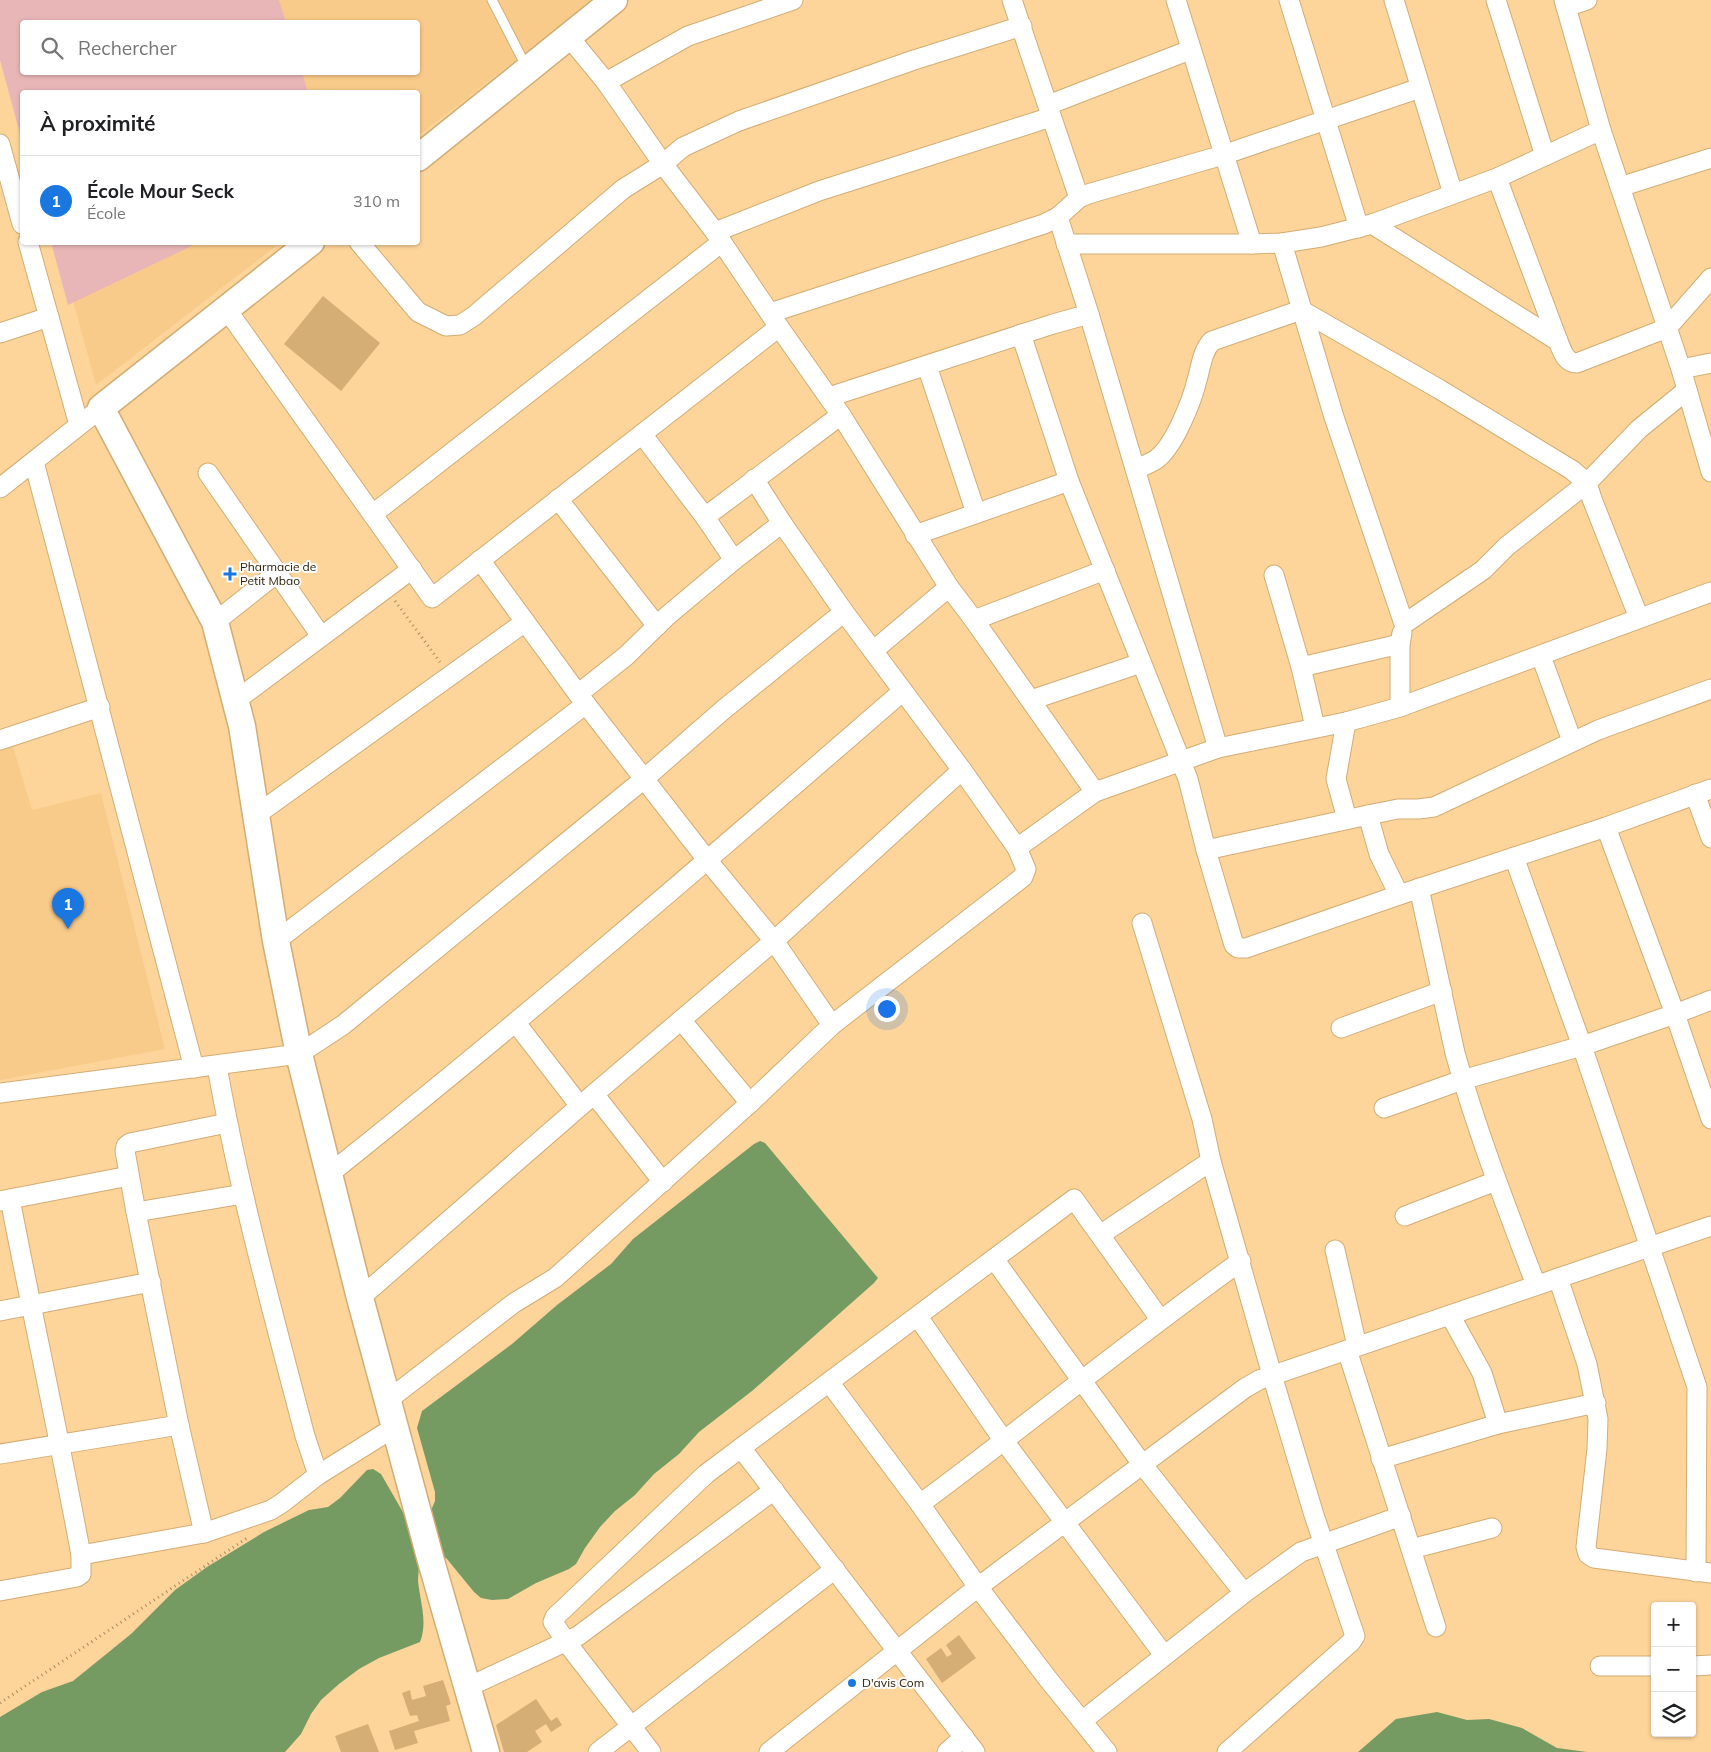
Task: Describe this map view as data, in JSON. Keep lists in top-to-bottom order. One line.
{"places":{"health":["Pharmacie de Petit Mbao"],"other":["D'avis Com"]},"page":{"search":"Rechercher","heading":"À proximité","list":[{"mark":"1","name":"École Mour Seck","note":"École","value":"310 m"}],"pins":"1","map_buttons":["+","−"]}}
